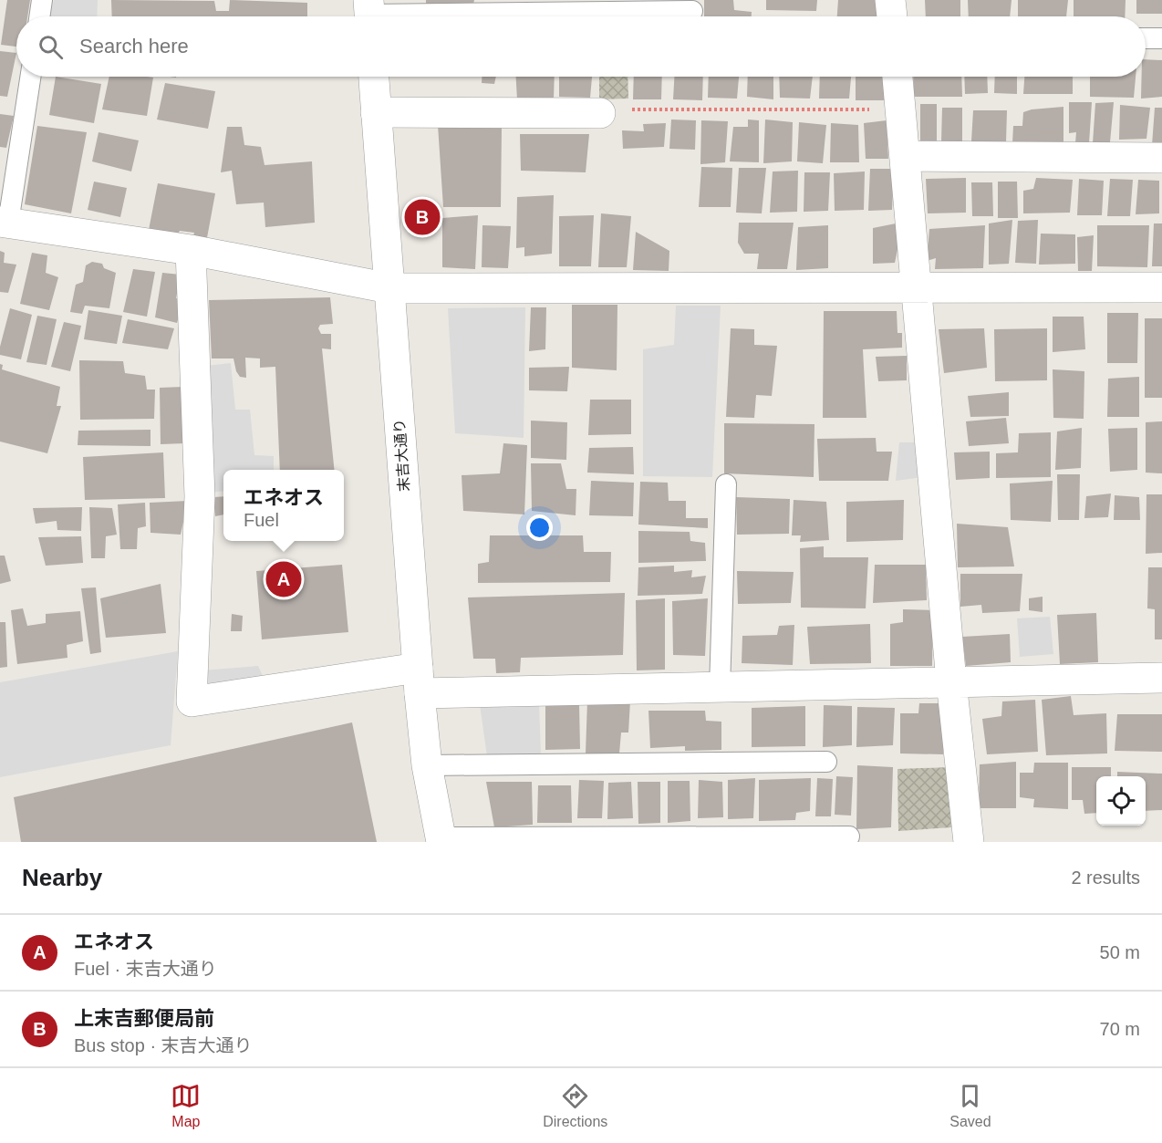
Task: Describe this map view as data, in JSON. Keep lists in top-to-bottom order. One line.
{"streets":{"street":["末吉大通り"]},"page":{"search":"Search here","pins":["B","A"],"popup":["エネオス","Fuel"],"heading":["Nearby","2 results"],"list":[{"mark":"A","name":"エネオス","note":"Fuel · 末吉大通り","value":"50 m"},{"mark":"B","name":"上末吉郵便局前","note":"Bus stop · 末吉大通り","value":"70 m"}],"nav":["Map","Directions","Saved"]}}
